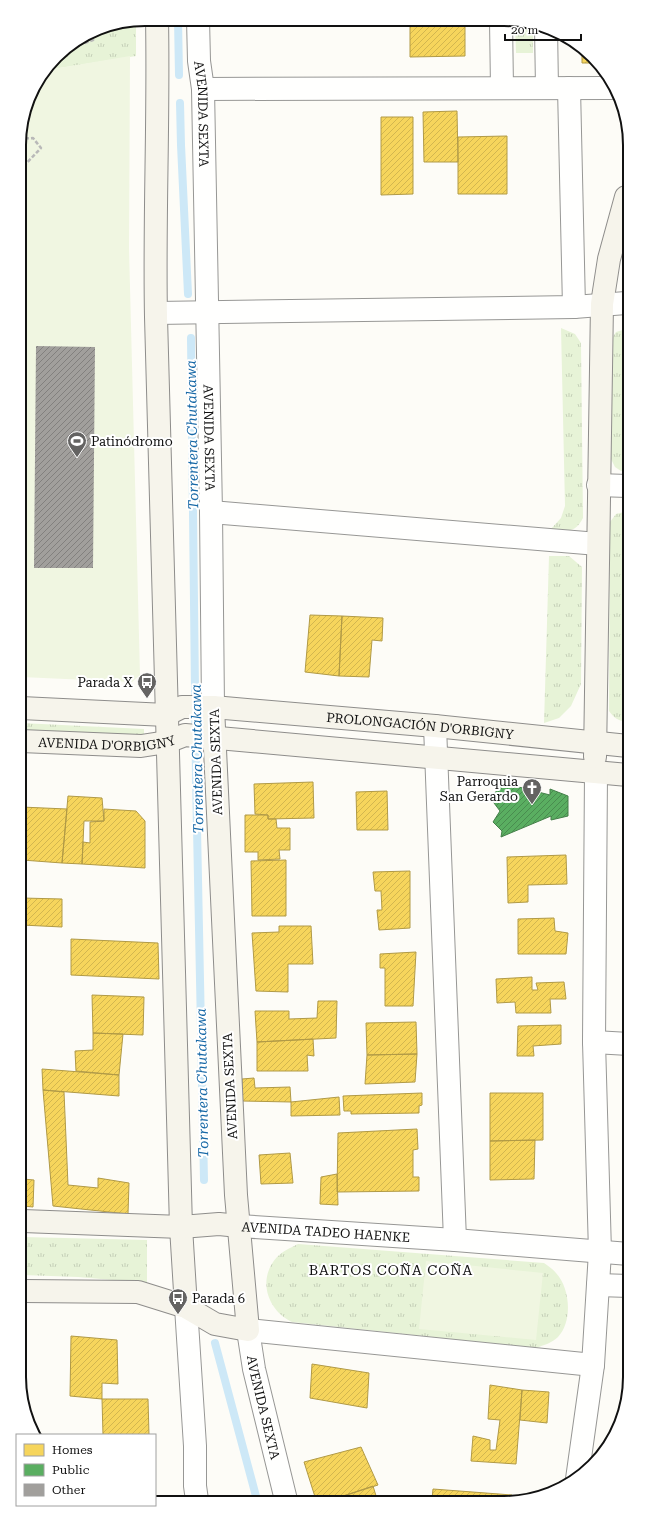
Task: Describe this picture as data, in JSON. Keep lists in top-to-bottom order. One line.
{"streets":{"main road":["AVENIDA SEXTA","PROLONGACIÓN D'ORBIGNY","AVENIDA D'ORBIGNY","AVENIDA TADEO HAENKE"]},"crossings":[["AVENIDA SEXTA","PROLONGACIÓN D'ORBIGNY"],["AVENIDA SEXTA","AVENIDA D'ORBIGNY"],["AVENIDA SEXTA","AVENIDA TADEO HAENKE"],["PROLONGACIÓN D'ORBIGNY","AVENIDA D'ORBIGNY"]],"districts":["BARTOS COÑA COÑA"],"water":["Torrentera Chutakawa"],"places":{"sports":["Patinódromo"],"bus stop":["Parada X","Parada 6"],"church":["Parroquia San Gerardo"]},"legend":["Homes","Public","Other"],"scale_bar":"20 m"}
